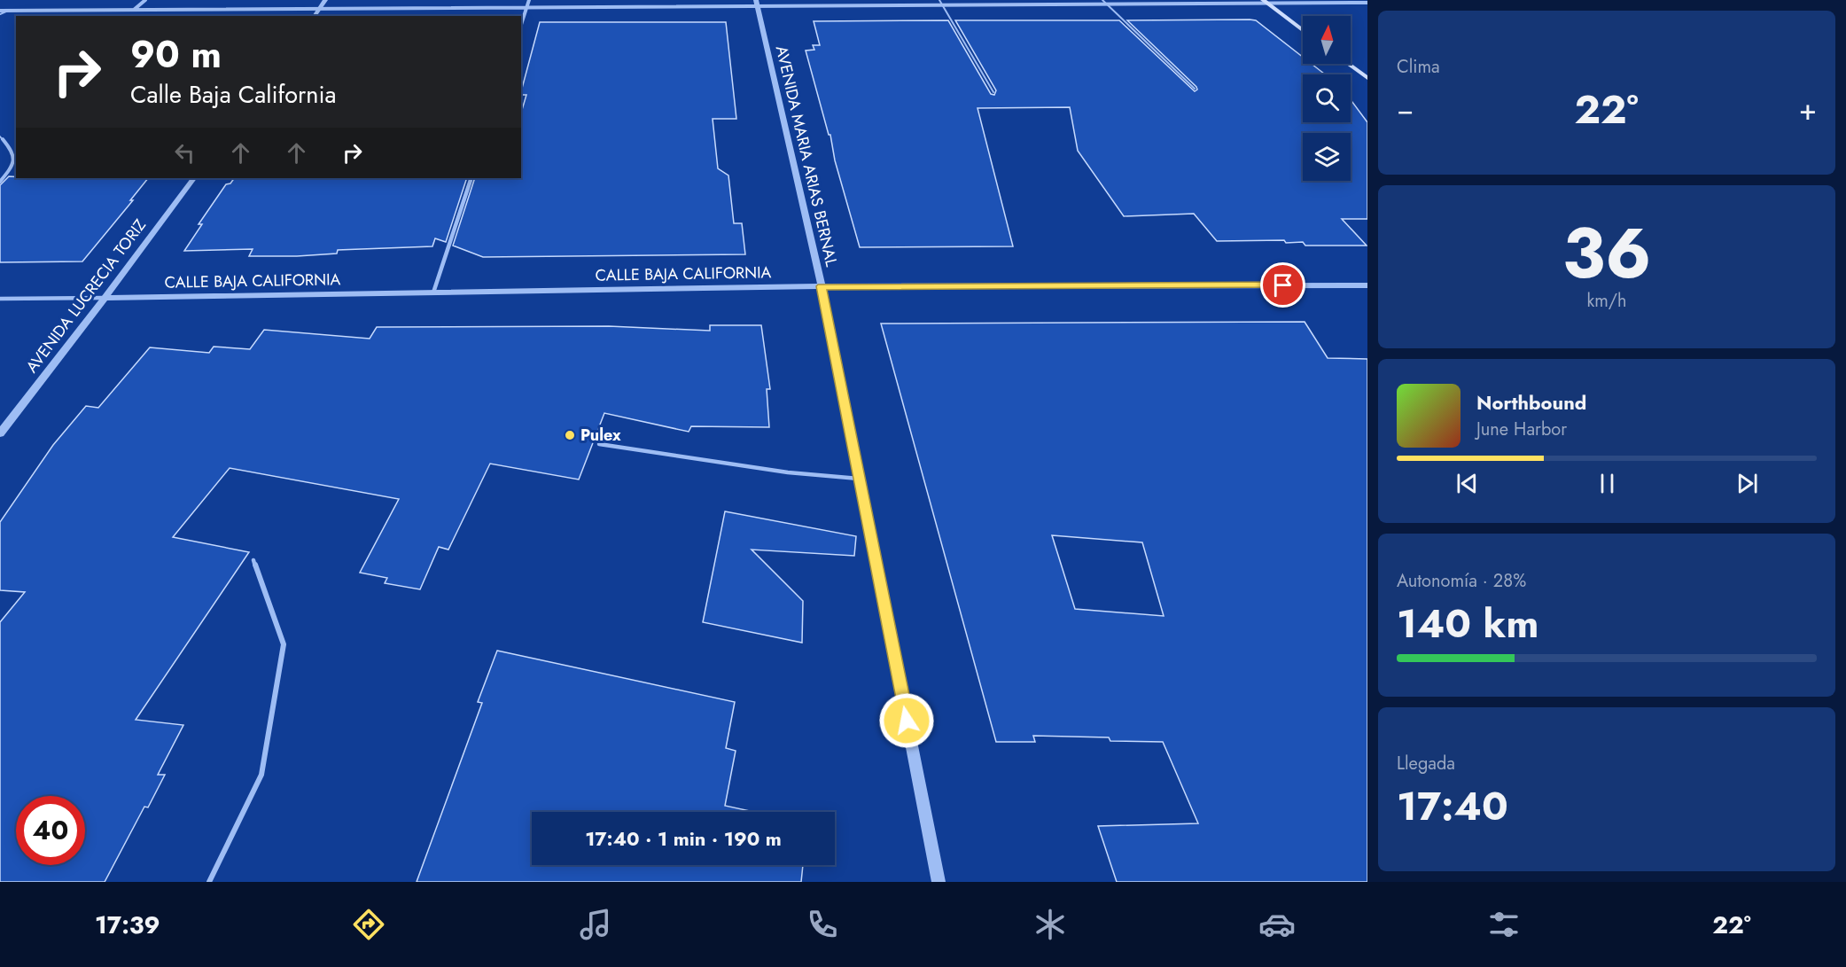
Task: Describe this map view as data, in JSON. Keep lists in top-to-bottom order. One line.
{"streets":{"street":["AVENIDA MARIA ARIAS BERNAL","CALLE BAJA CALIFORNIA","AVENIDA LUCRECIA TORIZ"]},"crossings":[["AVENIDA MARIA ARIAS BERNAL","CALLE BAJA CALIFORNIA"],["CALLE BAJA CALIFORNIA","AVENIDA LUCRECIA TORIZ"]],"places":["Pulex"],"north":"top","page":{"tile":["Clima",["36","km/h"],["Autonomía · 28%","140 km"],["Llegada","17:40"]],"turn":["90 m","Calle Baja California"],"heat":["−","22°","+"],"song":["Northbound","June Harbor"],"limit":"40","trip":"17:40 · 1 min · 190 m","tabs":["17:39","22°"]}}
